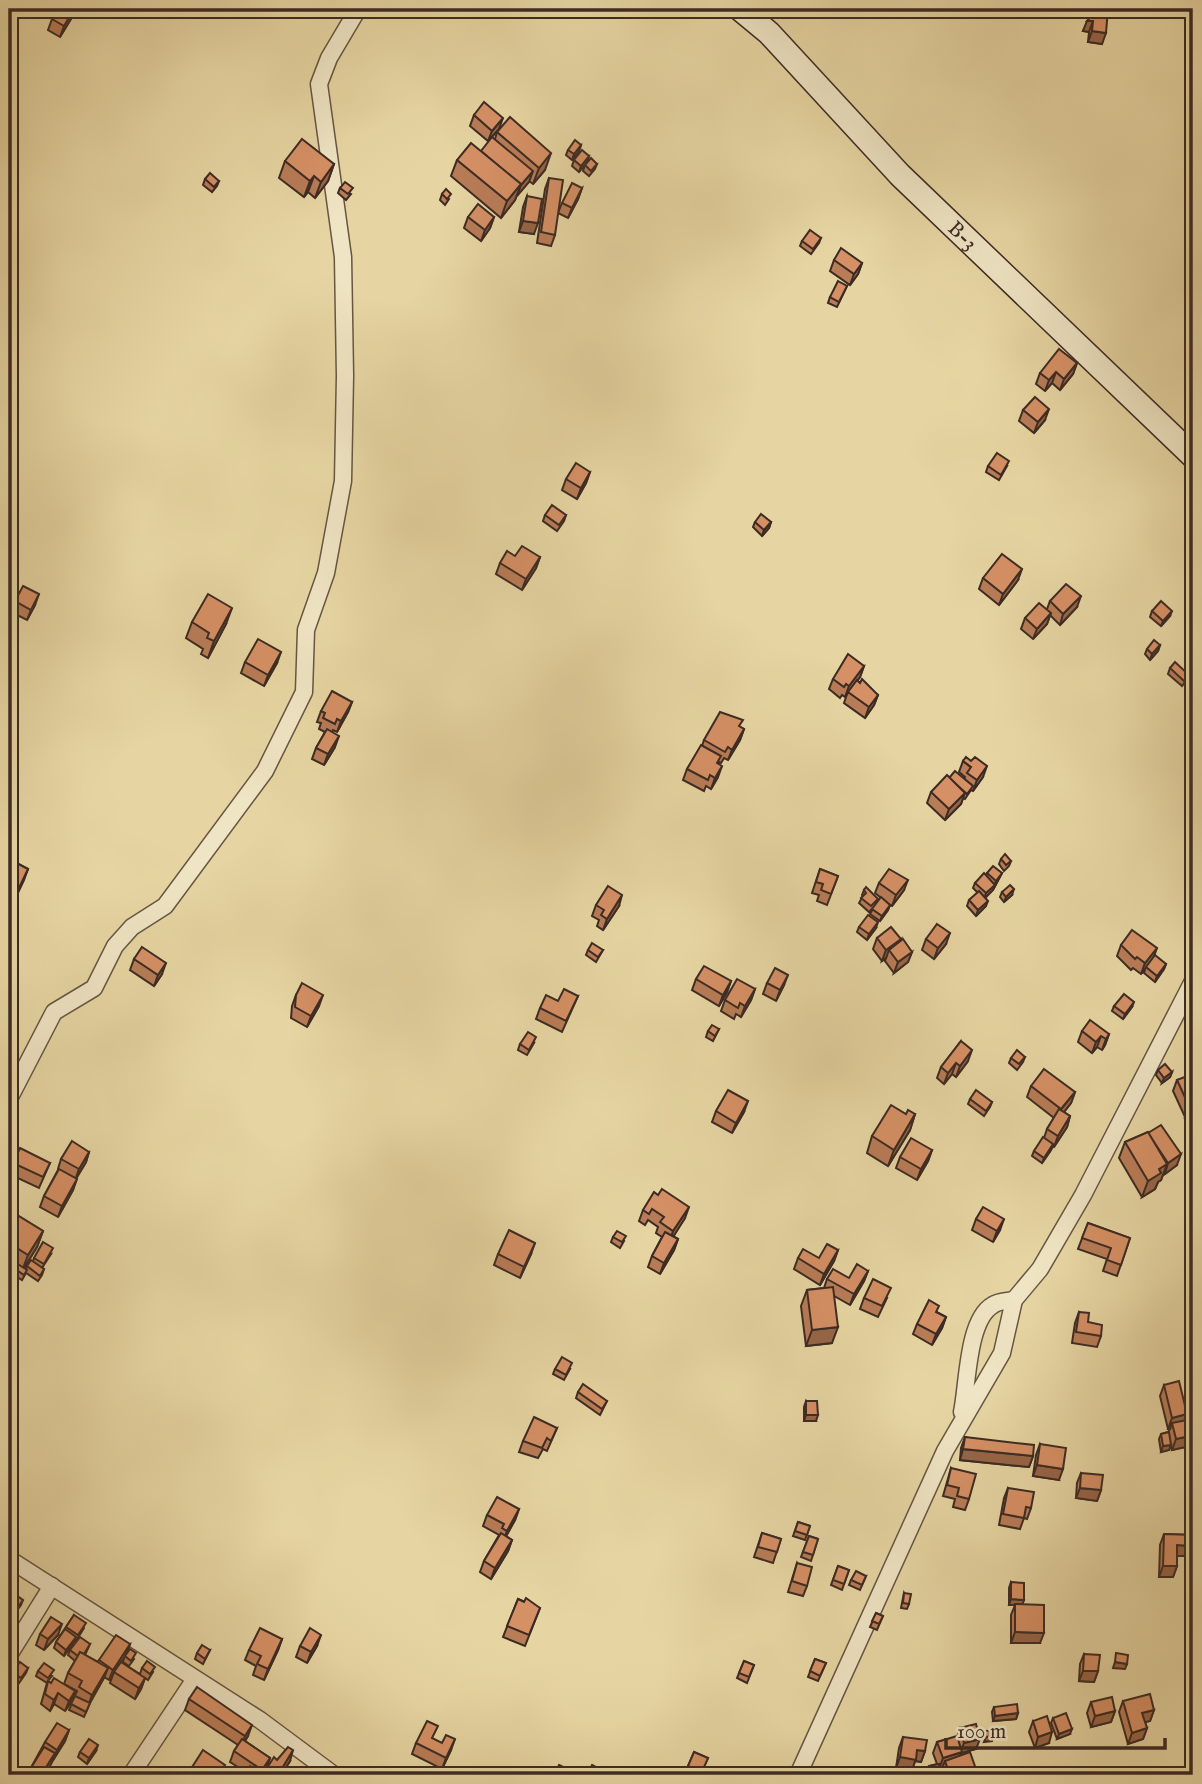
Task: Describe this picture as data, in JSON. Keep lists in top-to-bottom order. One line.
{"streets":{"main road":["B-3"]},"scale_bar":"100 m"}
